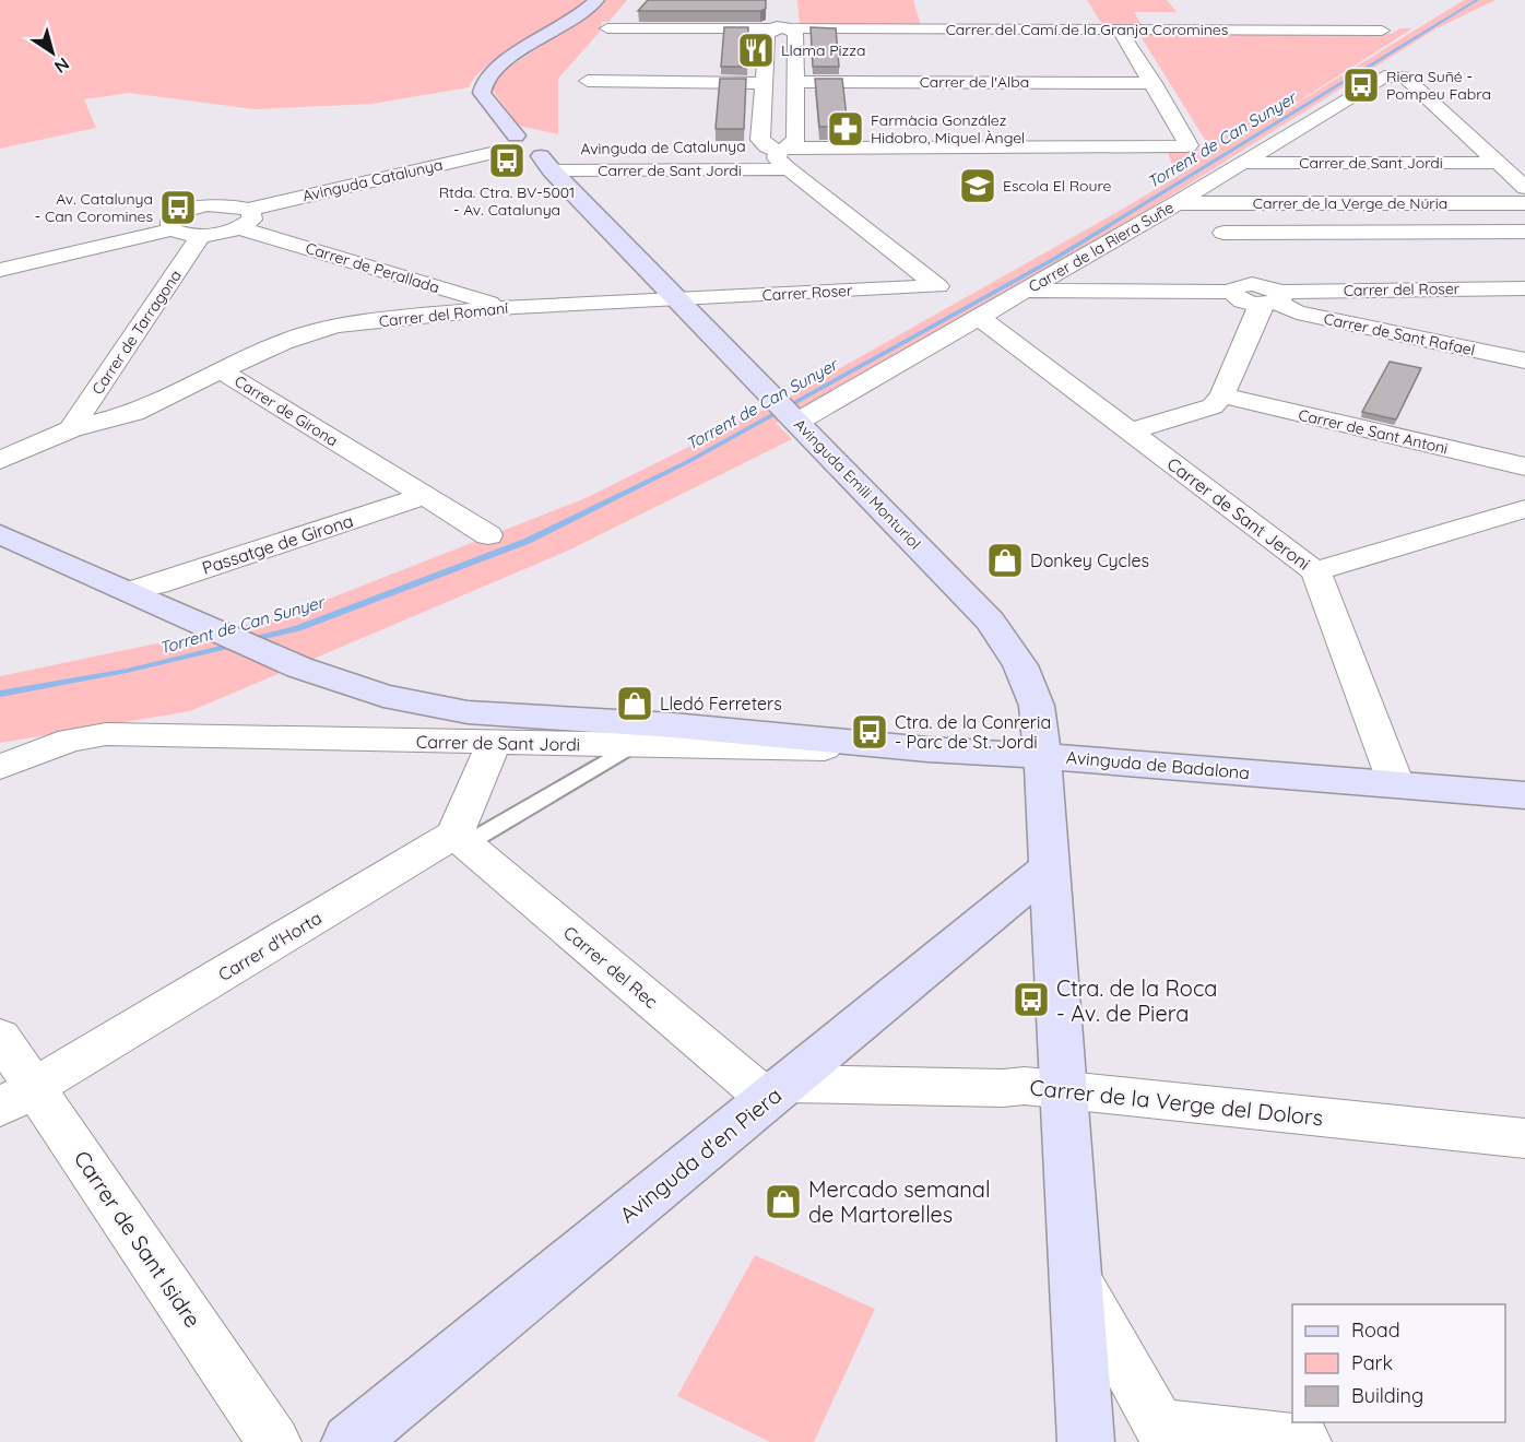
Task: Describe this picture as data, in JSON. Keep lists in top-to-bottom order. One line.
{"streets":{"street":["Carrer del Camí de la Granja Coromines","Carrer de l'Alba","Avinguda de Catalunya","Carrer de Sant Jordi","Avinguda Catalunya","Carrer de la Verge de Núria","Carrer de la Riera Suñe","Carrer de Perallada","Carrer del Roser","Carrer Roser","Carrer del Romaní","Carrer de Tarragona","Carrer de Sant Rafael","Carrer de Girona","Carrer de Sant Antoni","Avinguda Emili Monturiol","Carrer de Sant Jeroni","Passatge de Girona","Avinguda de Badalona","Carrer d'Horta","Carrer del Rec","Carrer de la Verge del Dolors","Avinguda d'en Piera","Carrer de Sant Isidre"]},"crossings":[["Carrer de l'Alba","Avinguda de Catalunya"],["Carrer de Sant Jordi","Avinguda Catalunya"],["Carrer de Sant Jordi","Carrer Roser"],["Carrer de Sant Jordi","Avinguda Emili Monturiol"],["Carrer de Sant Jordi","Avinguda de Badalona"],["Avinguda Catalunya","Carrer de Perallada"],["Avinguda Catalunya","Carrer de Tarragona"],["Avinguda Catalunya","Avinguda Emili Monturiol"],["Carrer de la Verge de Núria","Carrer de la Riera Suñe"],["Carrer de la Riera Suñe","Carrer del Roser"],["Carrer de la Riera Suñe","Avinguda Emili Monturiol"],["Carrer de la Riera Suñe","Carrer de Sant Jeroni"],["Carrer de Perallada","Carrer del Romaní"],["Carrer del Roser","Carrer de Sant Rafael"],["Carrer Roser","Carrer del Romaní"],["Carrer Roser","Avinguda Emili Monturiol"],["Carrer del Romaní","Carrer de Girona"],["Carrer del Romaní","Avinguda Emili Monturiol"],["Carrer de Tarragona","Carrer de Girona"],["Carrer de Girona","Passatge de Girona"],["Avinguda Emili Monturiol","Avinguda de Badalona"],["Avinguda Emili Monturiol","Carrer de la Verge del Dolors"],["Avinguda Emili Monturiol","Avinguda d'en Piera"],["Carrer de Sant Jeroni","Avinguda de Badalona"],["Passatge de Girona","Avinguda de Badalona"],["Carrer d'Horta","Carrer del Rec"],["Carrer d'Horta","Carrer de Sant Isidre"],["Carrer del Rec","Carrer de la Verge del Dolors"],["Carrer del Rec","Avinguda d'en Piera"],["Carrer de la Verge del Dolors","Avinguda d'en Piera"]],"water":["Torrent de Can Sunyer"],"places":{"restaurant":["Llama Pizza"],"bus stop":["Riera Suñé - Pompeu Fabra","Rtda. Ctra. BV-5001 - Av. Catalunya","Av. Catalunya - Can Coromines","Ctra. de la Conreria - Parc de St. Jordi","Ctra. de la Roca - Av. de Piera"],"pharmacy":["Farmàcia González Hidobro, Miquel Àngel"],"school or university":["Escola El Roure"],"shop":["Donkey Cycles","Lledó Ferreters","Mercado semanal de Martorelles"]},"legend":["Road","Park","Building"],"north":"bottom right"}
